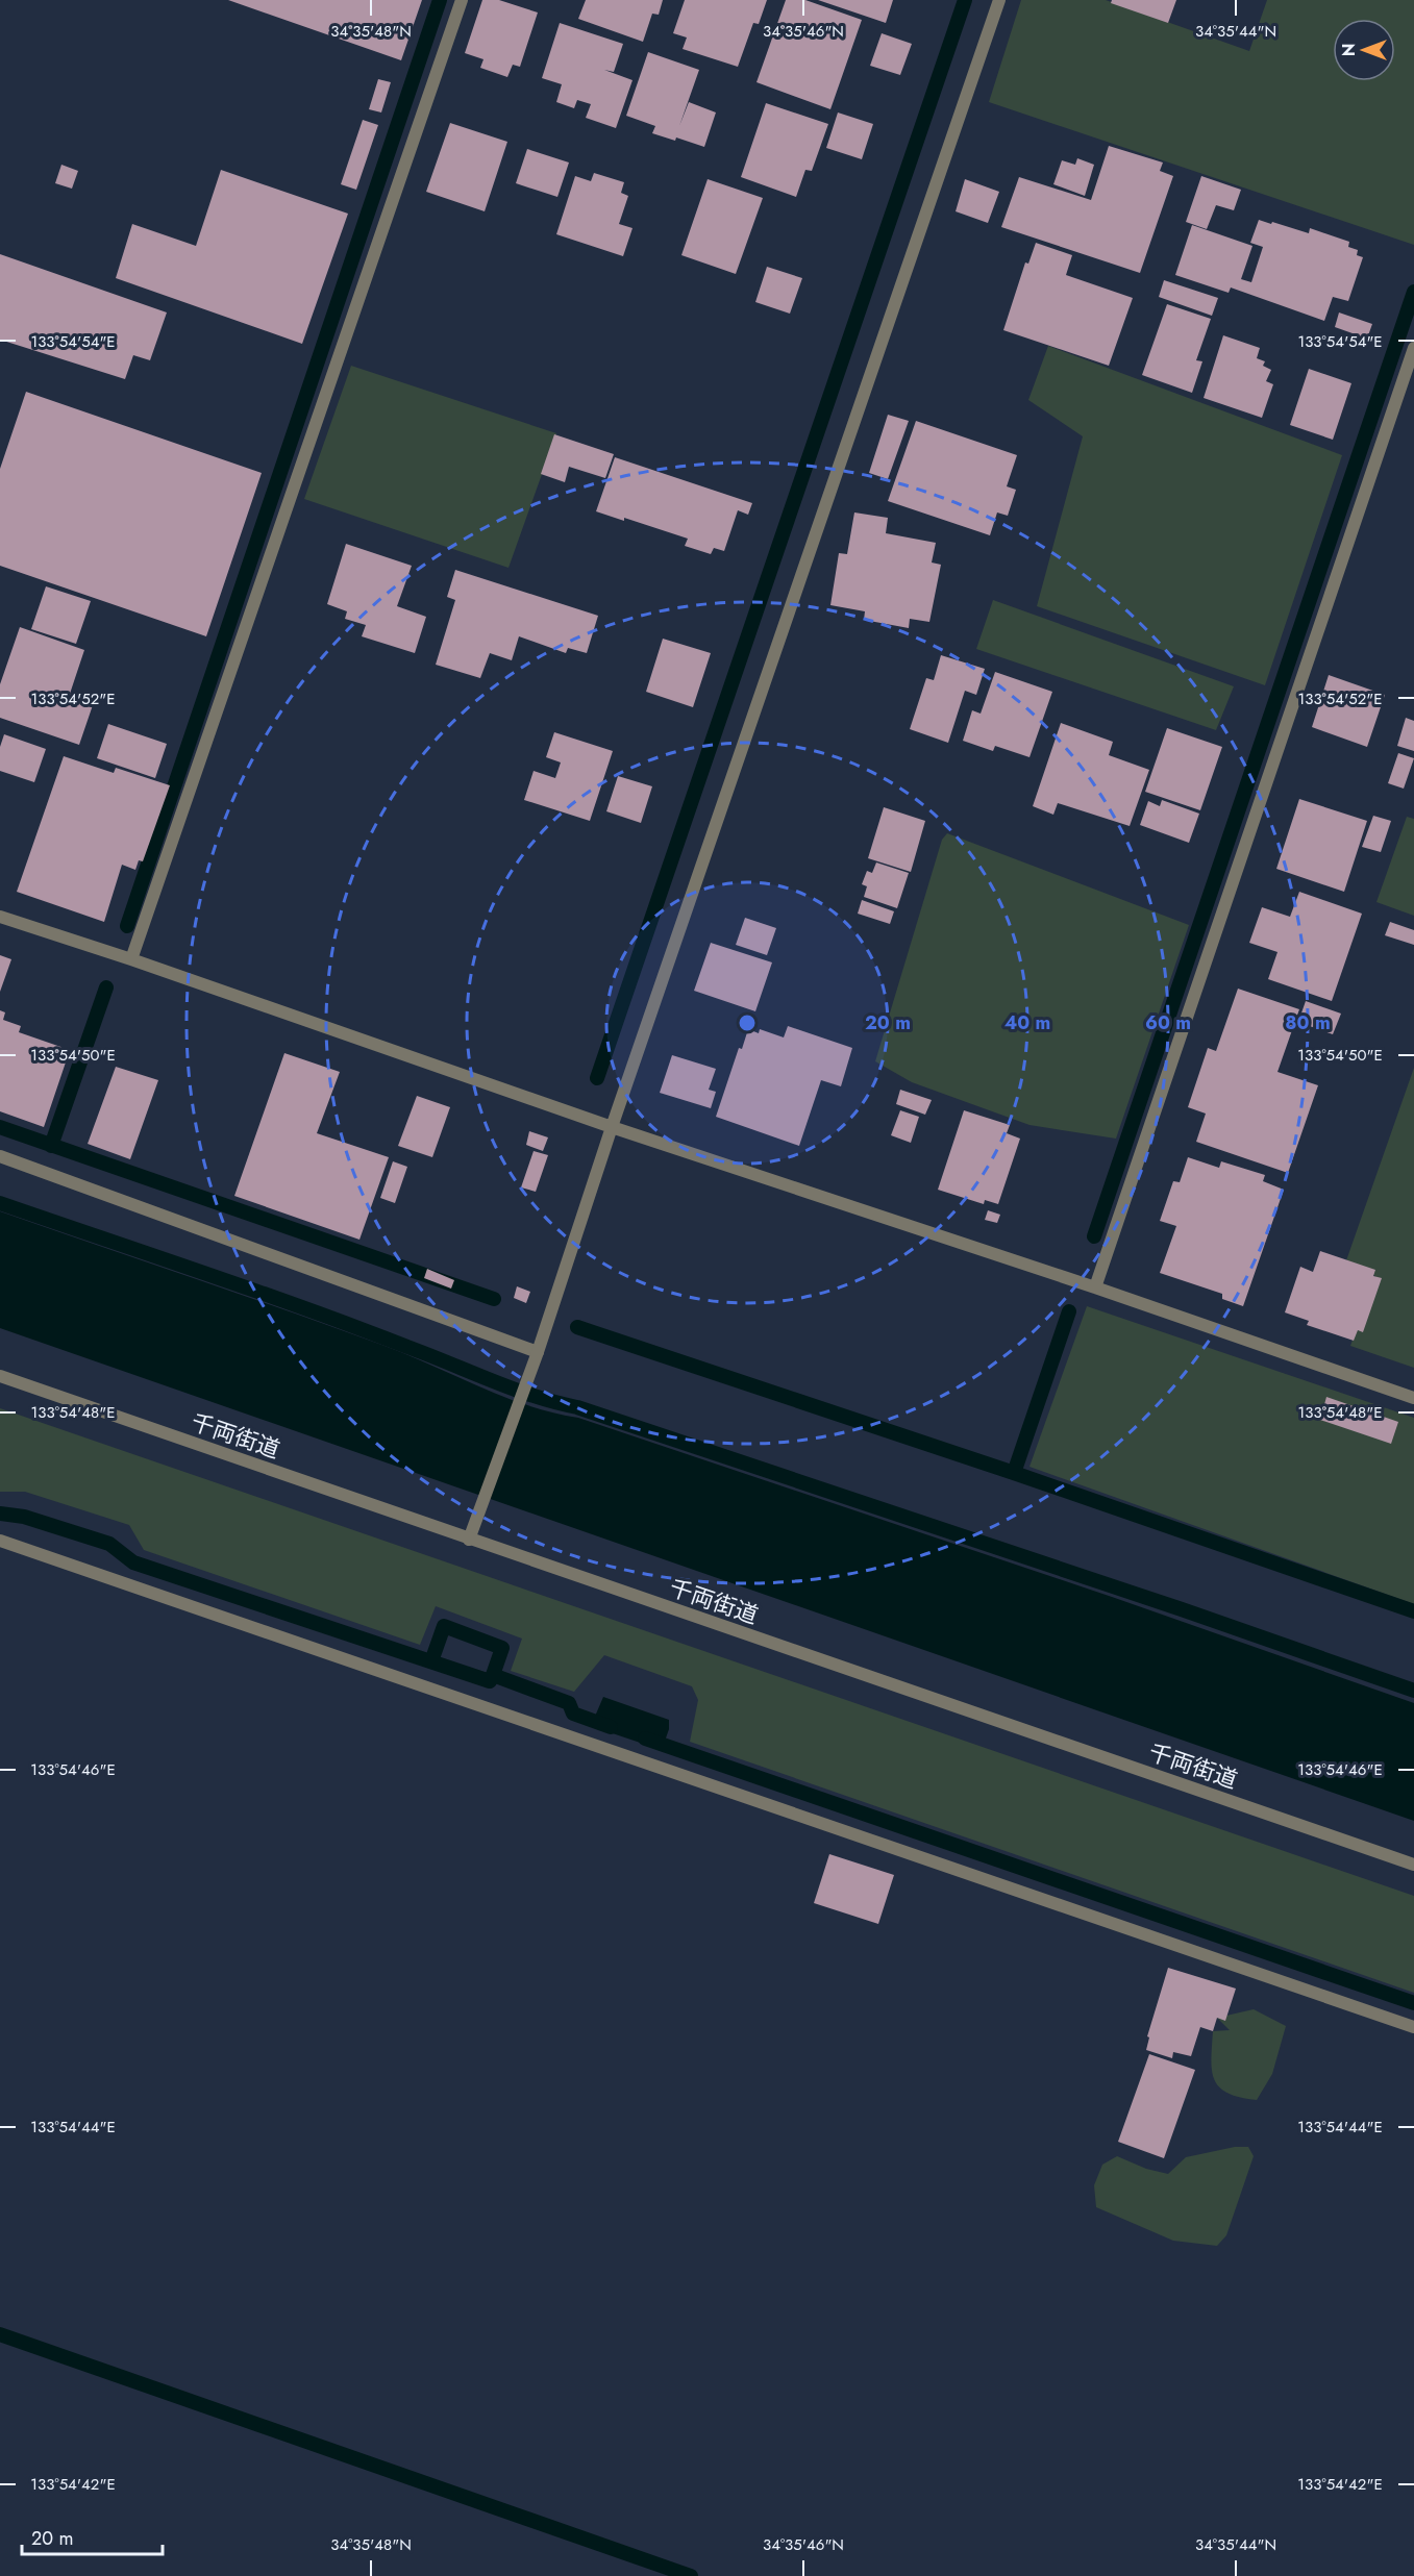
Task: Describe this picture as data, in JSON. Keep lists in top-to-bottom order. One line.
{"streets":{"street":["千両街道"]},"scale_bar":"20 m","north":"left","coordinates":["34°35'48\"N","34°35'46\"N","34°35'44\"N","133°54'54\"E","133°54'52\"E","133°54'50\"E","133°54'48\"E","133°54'46\"E","133°54'44\"E","133°54'42\"E"],"rings":["20 m","40 m","60 m","80 m"]}
